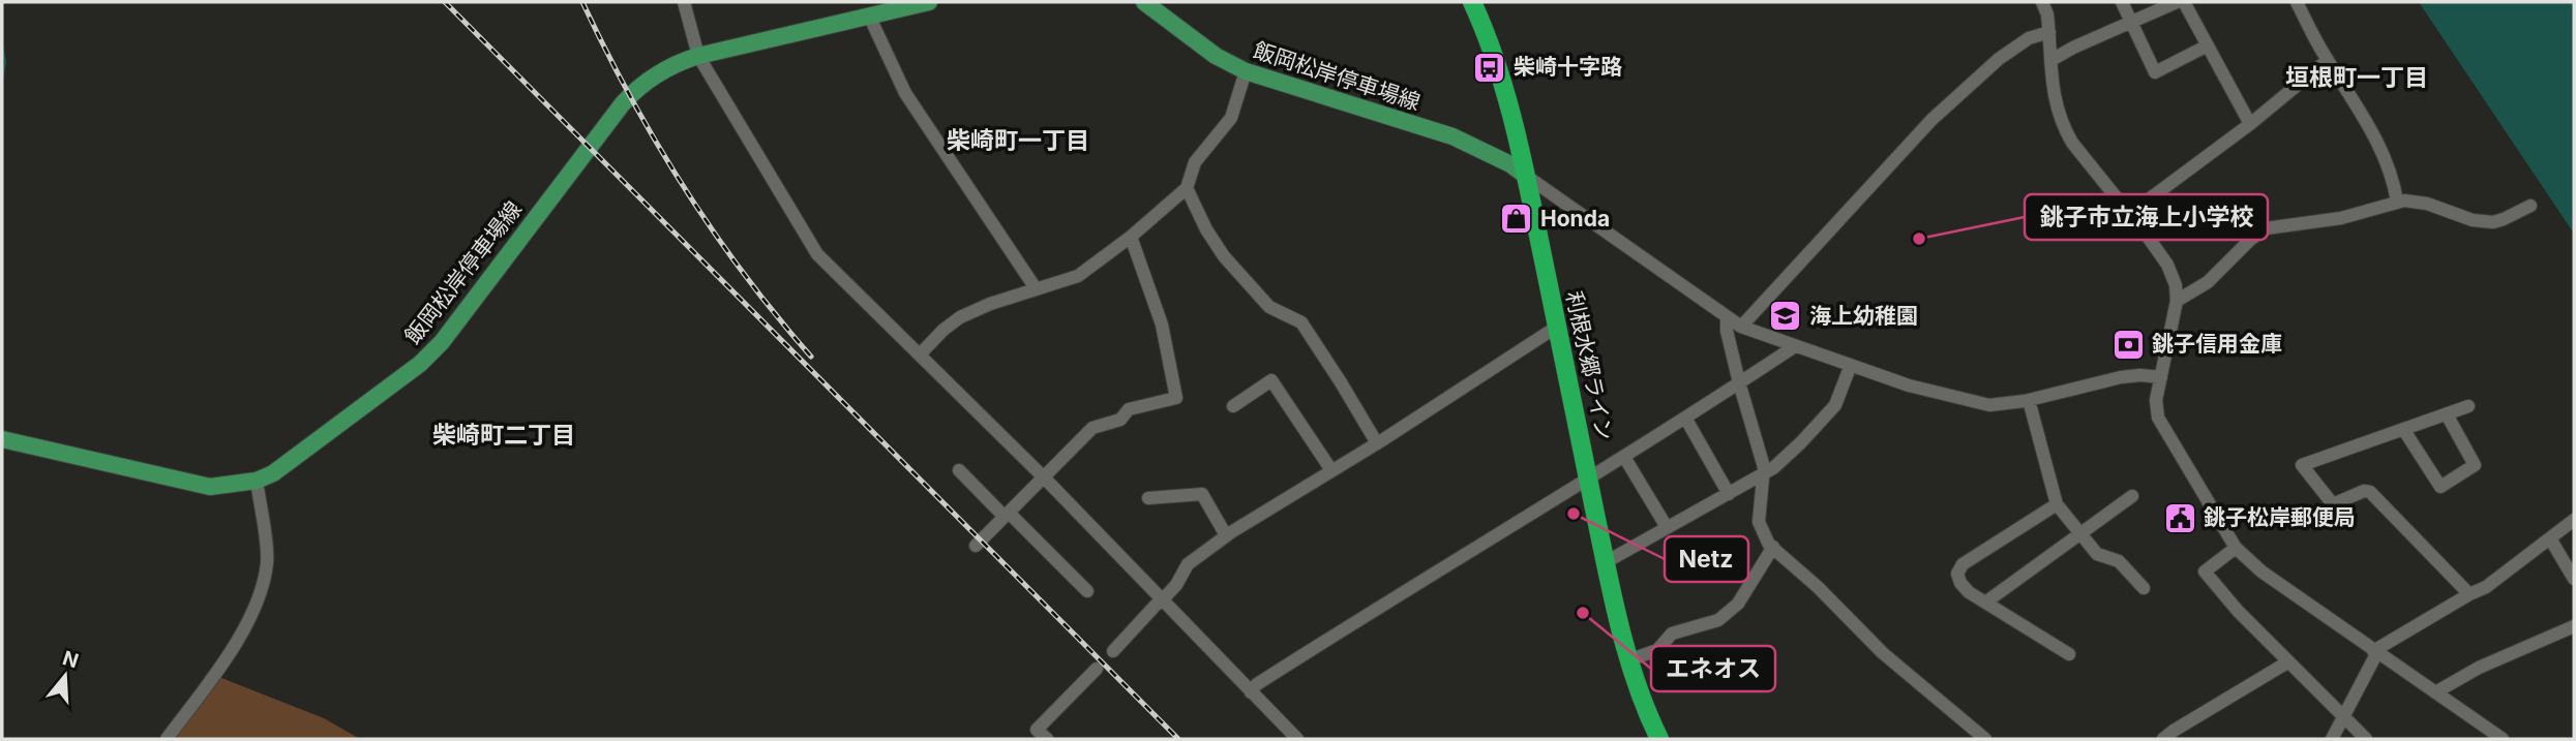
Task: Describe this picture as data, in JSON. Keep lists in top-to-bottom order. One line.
{"streets":{"highway":["利根水郷ライン"],"main road":["飯岡松岸停車場線"]},"crossings":[["飯岡松岸停車場線","利根水郷ライン"]],"districts":["垣根町一丁目","柴崎町一丁目","柴崎町二丁目"],"places":{"bus stop":["柴崎十字路"],"shop":["Honda"],"other":["銚子市立海上小学校","Netz","エネオス"],"school or university":["海上幼稚園"],"bank":["銚子信用金庫"],"public building":["銚子松岸郵便局"]},"north":"top"}
